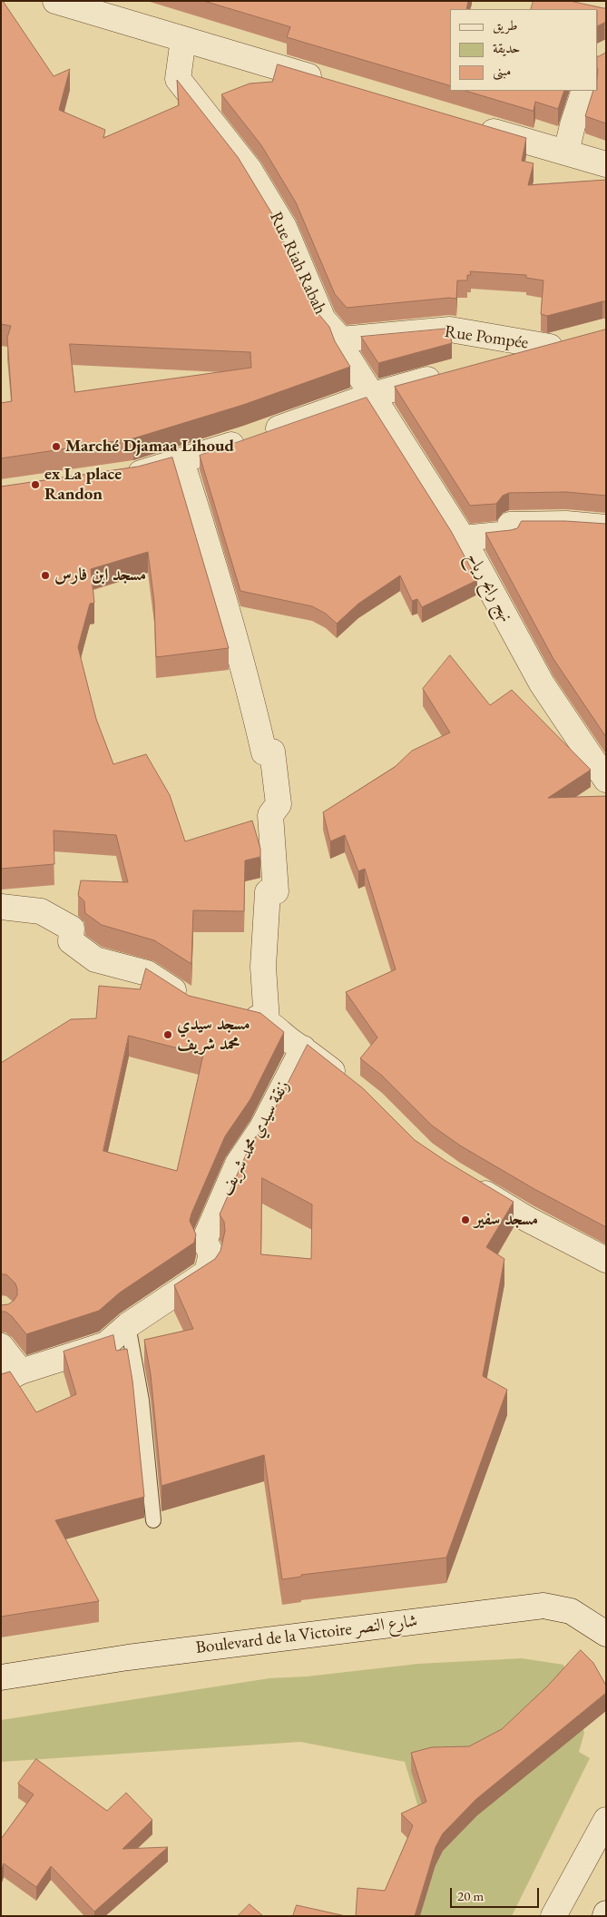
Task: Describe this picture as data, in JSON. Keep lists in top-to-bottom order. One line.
{"streets":{"street":["Rue Riah Rabah","Rue Pompée","نهج رابح رياح","زنقة سيدي محمد شريف","Boulevard de la Victoire شارع النصر"]},"crossings":[["Rue Riah Rabah","Rue Pompée"],["Rue Riah Rabah","نهج رابح رياح"]],"places":["Marché Djamaa Lihoud","ex La place Randon","مسجد ابن فارس","مسجد سيدي محمد شريف","مسجد سفير"],"legend":["طريق","حديقة","مبنى"],"scale_bar":"20 m"}
